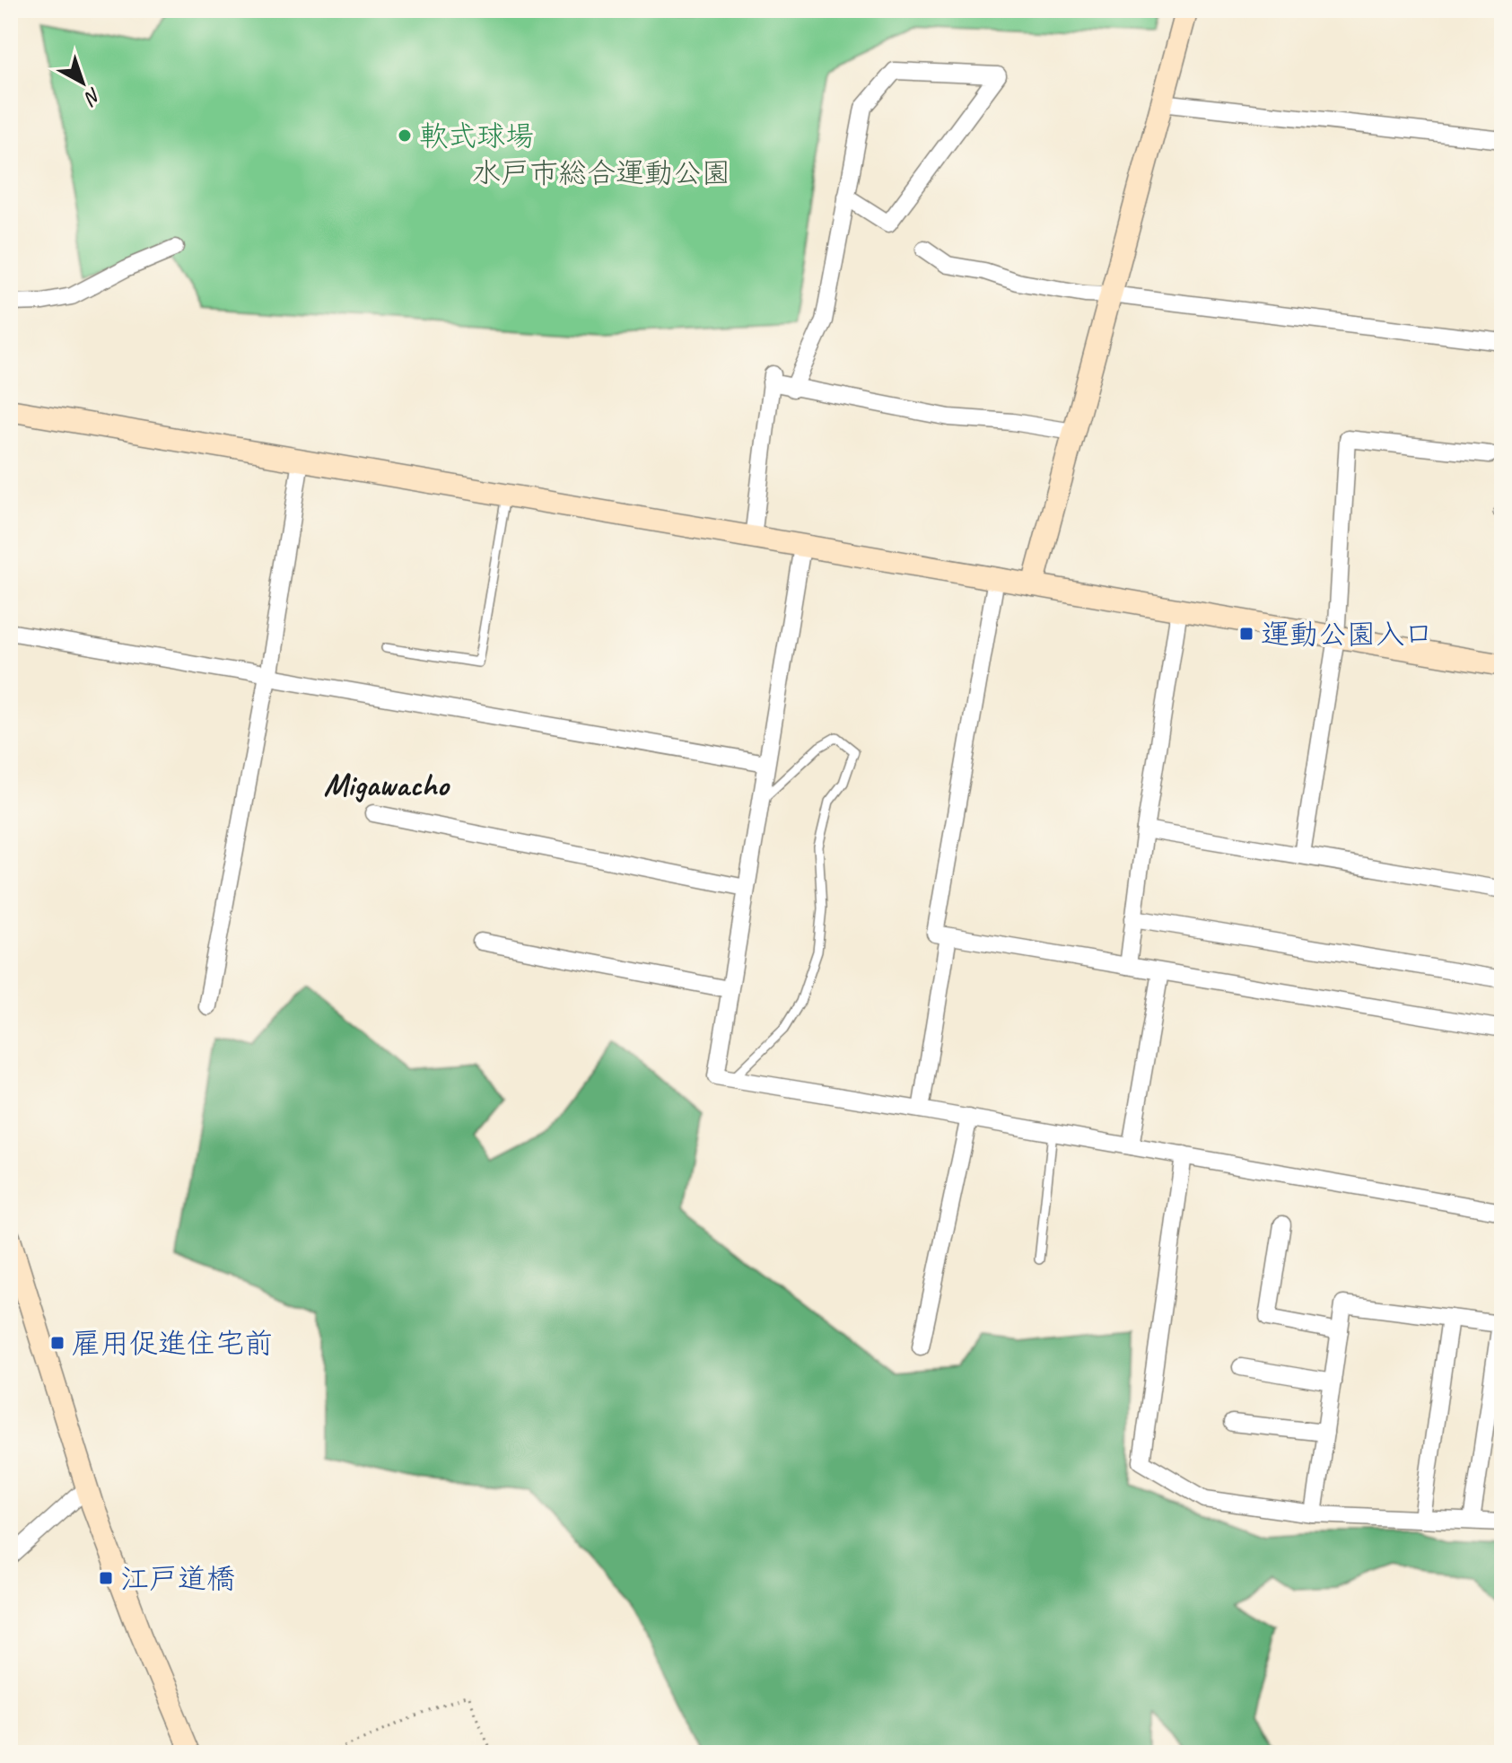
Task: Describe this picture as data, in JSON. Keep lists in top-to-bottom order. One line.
{"districts":["Migawacho"],"parks":["水戸市総合運動公園"],"places":{"other":["軟式球場"],"transit":["運動公園入口","雇用促進住宅前","江戸道橋"]},"north":"bottom right"}
